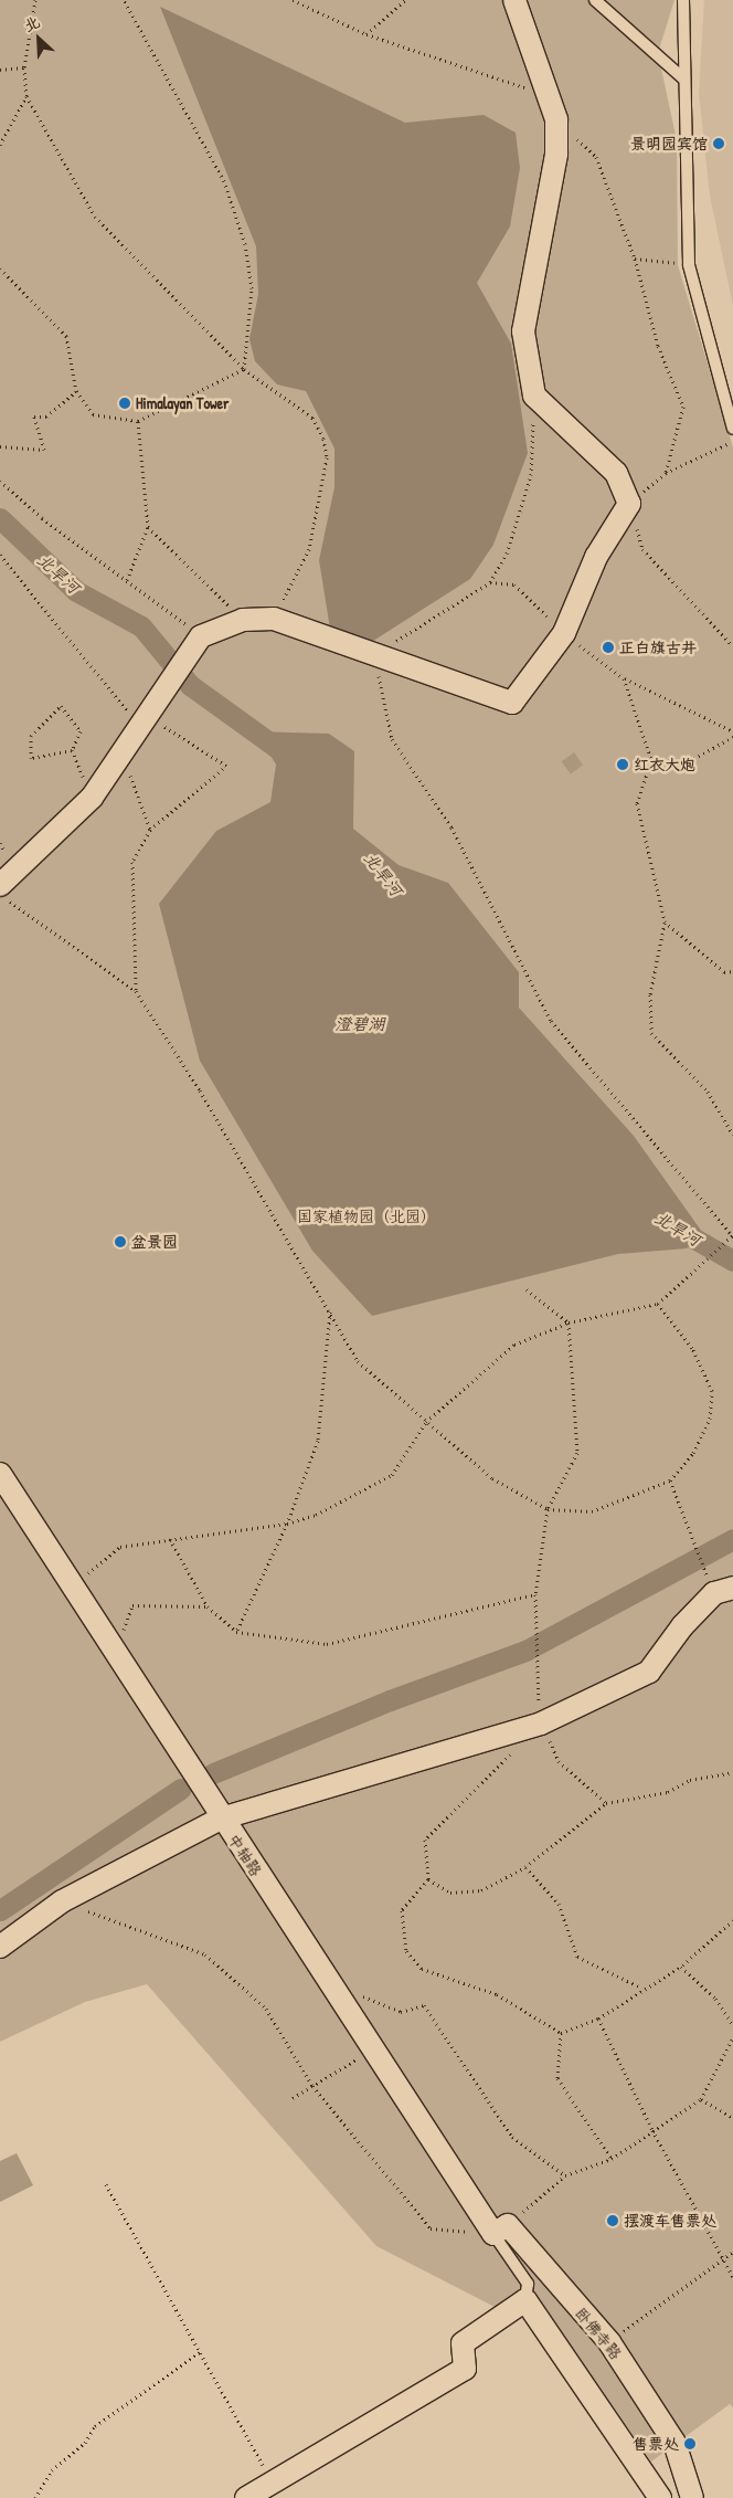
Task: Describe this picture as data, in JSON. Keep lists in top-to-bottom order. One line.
{"streets":{"street":["中轴路","卧佛寺路"]},"crossings":[["中轴路","卧佛寺路"]],"water":["北旱河","澄碧湖"],"parks":["国家植物园（北园）"],"places":["景明园宾馆","Himalayan Tower","正白旗古井","红衣大炮","盆景园","摆渡车售票处","售票处"],"north":"top left"}
